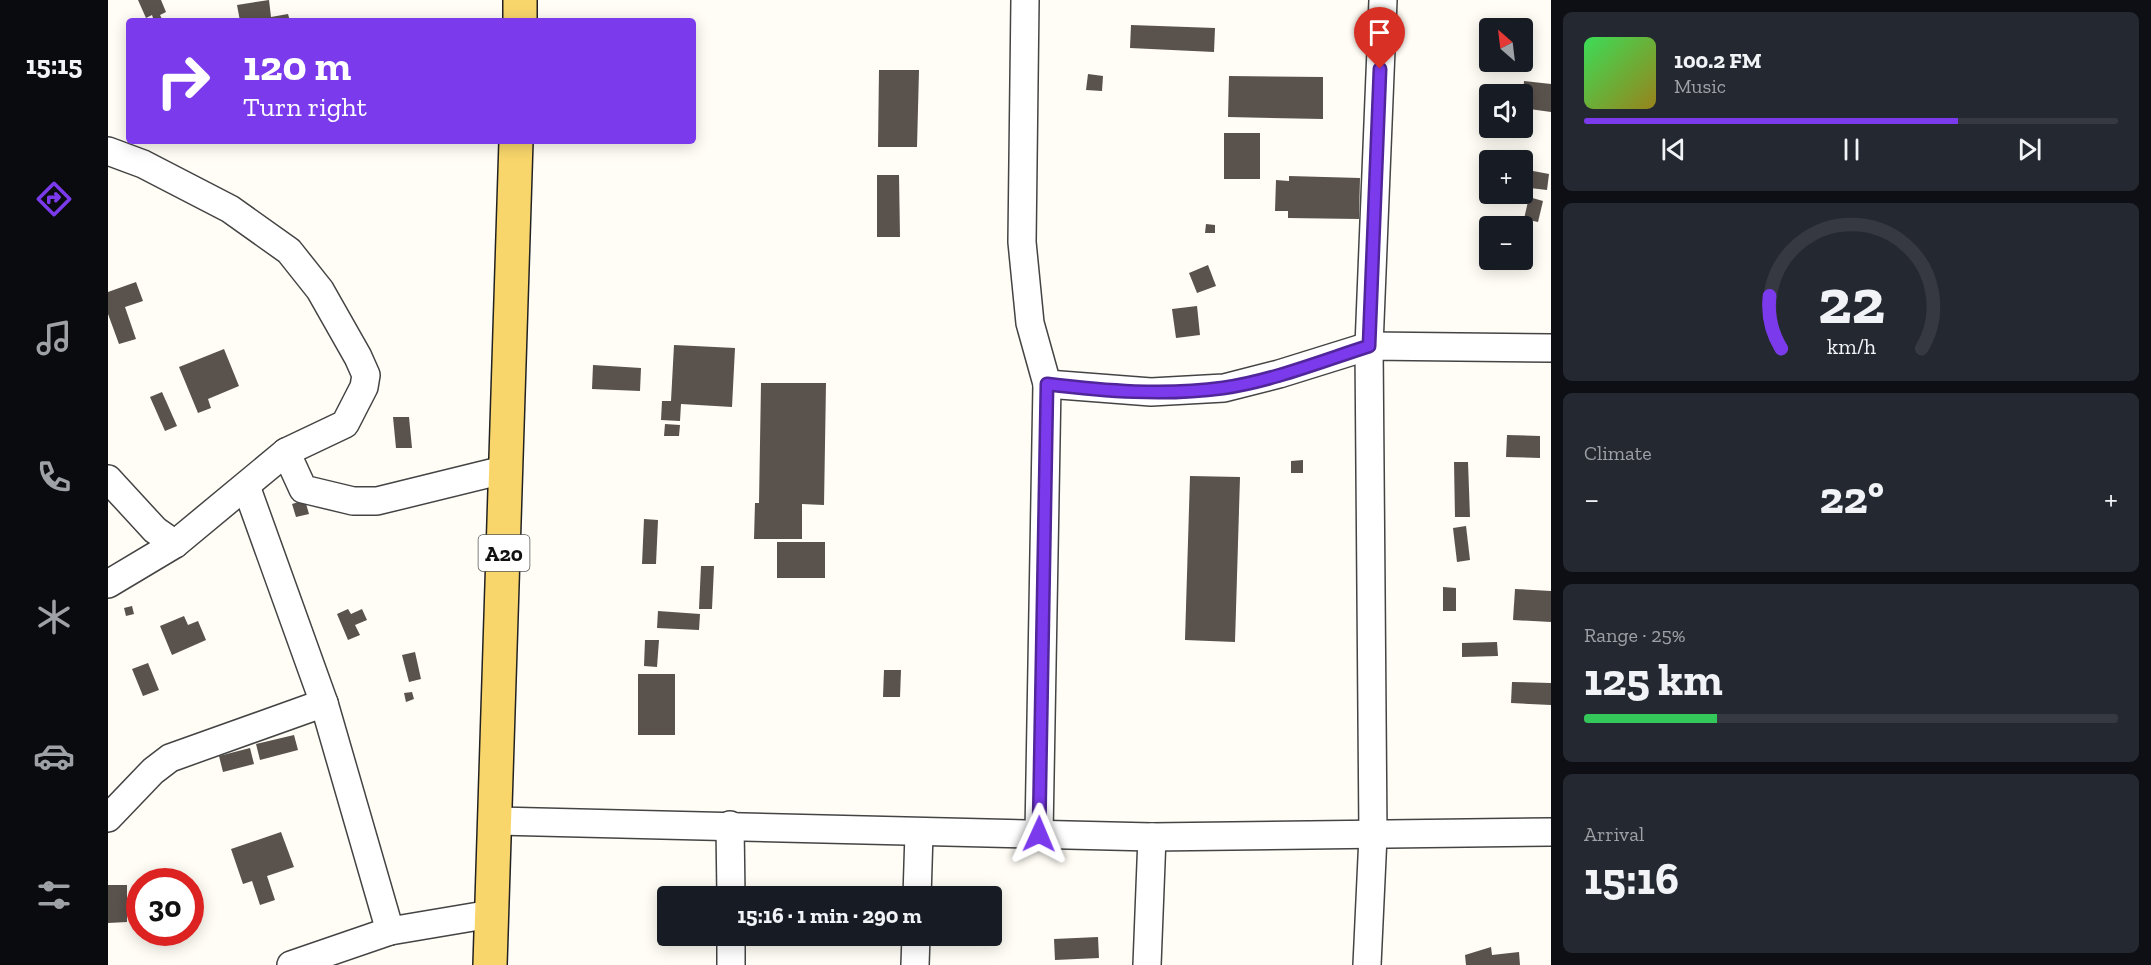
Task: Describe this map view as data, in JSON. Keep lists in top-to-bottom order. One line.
{"streets":{"main road":["A20"]},"north":"top left","page":{"tabs":"15:15","map_buttons":["+","−"],"turn":["120 m","Turn right"],"song":["100.2 FM","Music"],"tile":["Climate",["Range · 25%","125 km"],["Arrival","15:16"]],"heat":["−","22°","+"],"limit":"30","trip":"15:16 · 1 min · 290 m","gauge":["22","km/h"]}}
